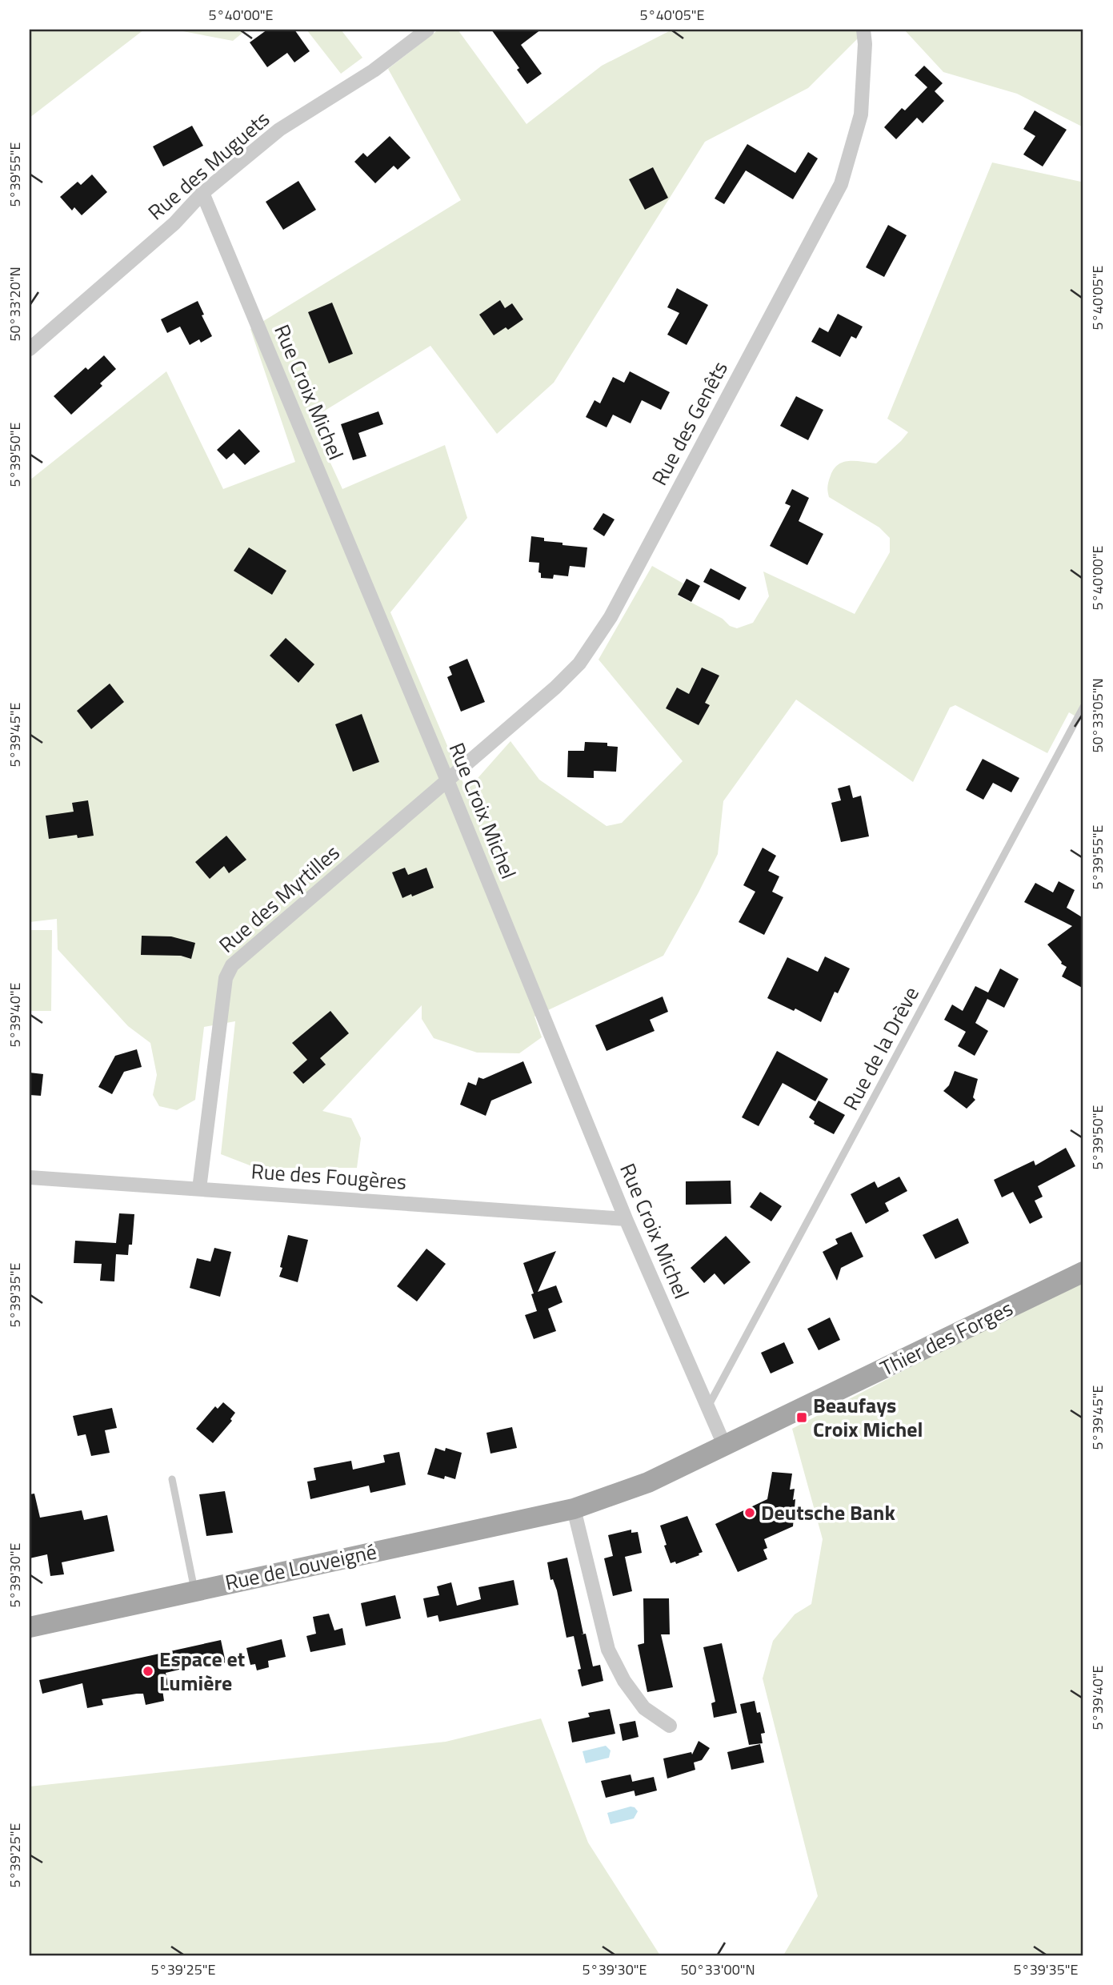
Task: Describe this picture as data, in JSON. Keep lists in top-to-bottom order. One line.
{"streets":{"main road":["Thier des Forges","Rue de Louveigné"],"street":["Rue des Muguets","Rue Croix Michel","Rue des Genêts","Rue des Myrtilles","Rue des Fougères"],"lane":["Rue de la Drève"]},"crossings":[["Rue des Muguets","Rue Croix Michel"],["Rue Croix Michel","Rue des Genêts"],["Rue Croix Michel","Rue des Myrtilles"],["Rue Croix Michel","Rue de la Drève"],["Rue Croix Michel","Rue des Fougères"],["Rue Croix Michel","Thier des Forges"],["Rue Croix Michel","Rue de Louveigné"],["Rue des Genêts","Rue des Myrtilles"],["Rue des Myrtilles","Rue des Fougères"],["Thier des Forges","Rue de Louveigné"]],"places":{"transit":["Beaufays Croix Michel"],"other":["Deutsche Bank","Espace et Lumière"]},"coordinates":["5°40'00\"E","5°40'05\"E","5°39'55\"E","50°33'20\"N","5°39'50\"E","50°33'05\"N","5°39'45\"E","5°39'40\"E","5°39'35\"E","5°39'30\"E","5°39'25\"E","50°33'00\"N"]}
